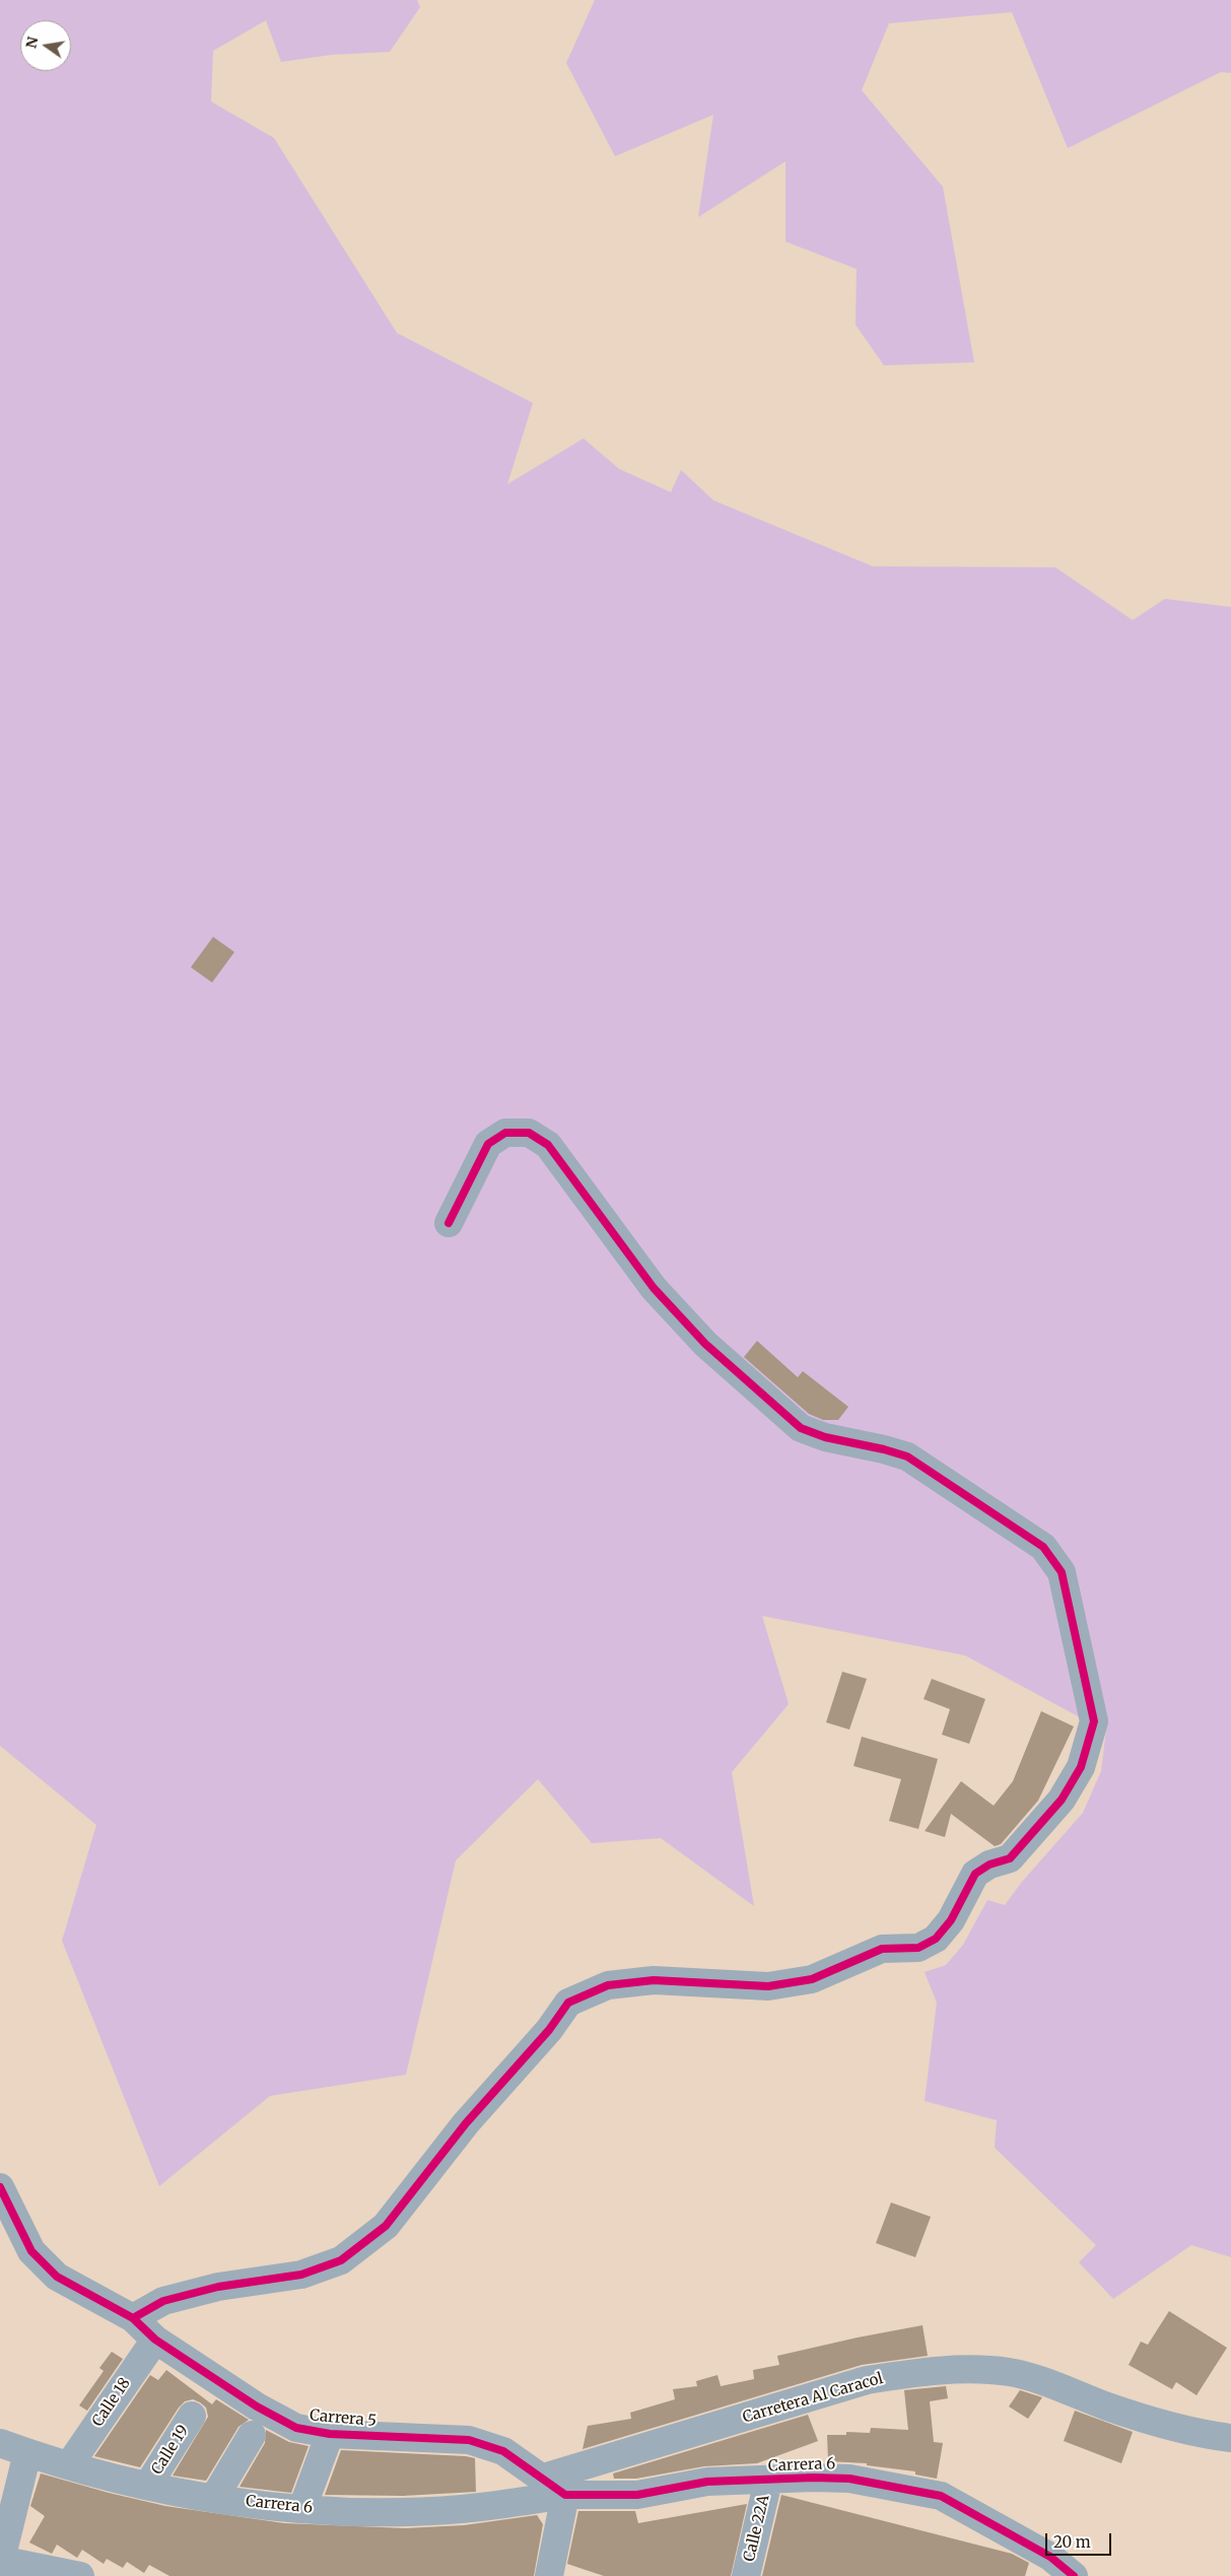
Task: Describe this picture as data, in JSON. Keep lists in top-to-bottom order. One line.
{"streets":{"street":["Carretera Al Caracol","Calle 18","Carrera 5","Calle 19","Carrera 6","Calle 22A"]},"crossings":[["Carretera Al Caracol","Carrera 5"],["Calle 18","Carrera 5"],["Calle 18","Carrera 6"],["Calle 19","Carrera 6"],["Carrera 6","Calle 22A"]],"scale_bar":"20 m","north":"left"}
